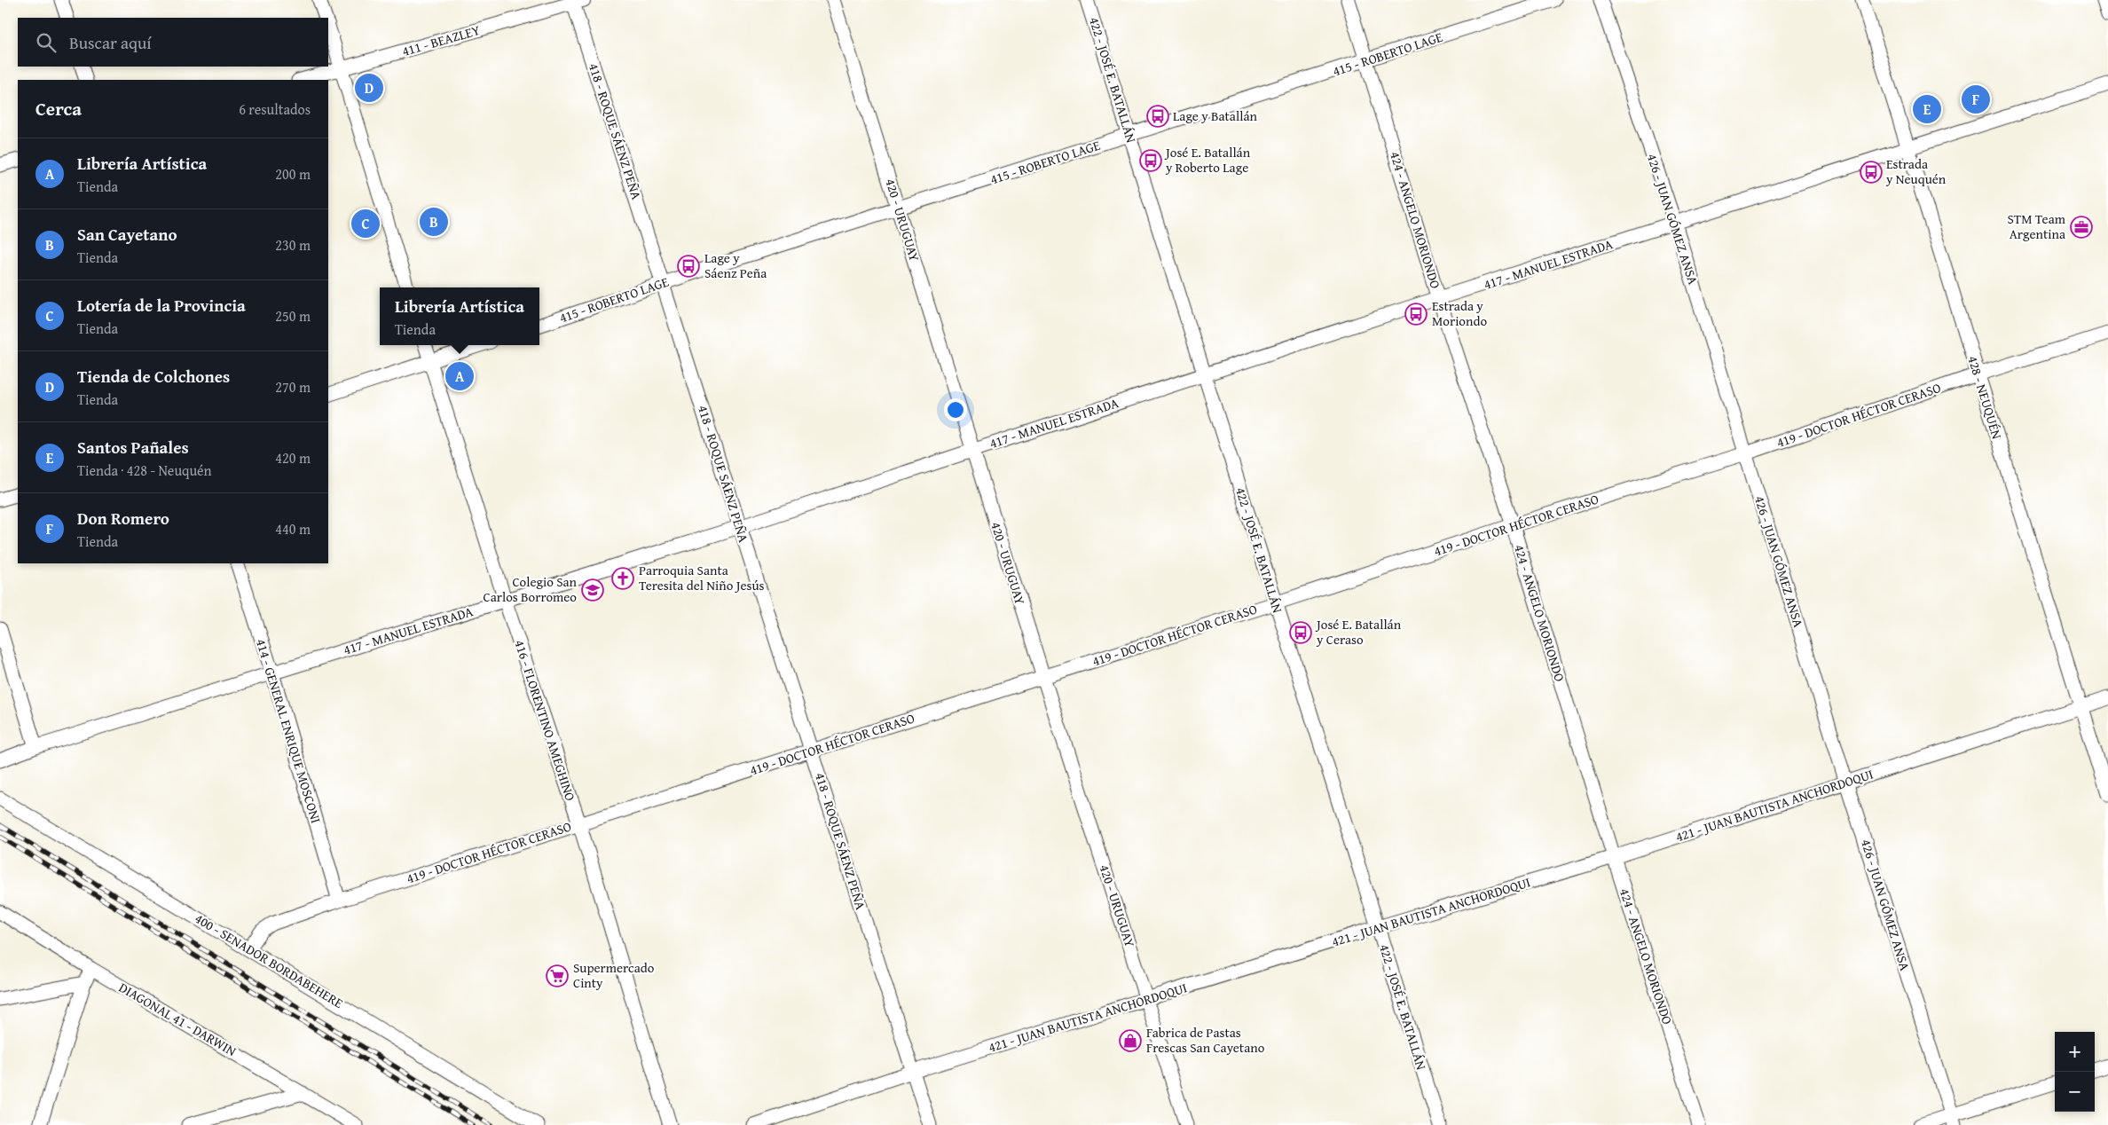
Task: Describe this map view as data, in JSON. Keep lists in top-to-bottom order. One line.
{"streets":{"street":["411 - BEAZLEY","415 - ROBERTO LAGE","422 - JOSÉ E. BATALLÁN","418 - ROQUE SÁENZ PEÑA","426 - JUAN GÓMEZ ANSA","420 - URUGUAY","424 - ANGELO MORIONDO","417 - MANUEL ESTRADA","428 - NEUQUÉN","419 - DOCTOR HÉCTOR CERASO","416 - FLORENTINO AMEGHINO","414 - GENERAL ENRIQUE MOSCONI","421 - JUAN BAUTISTA ANCHORDOQUI","400 - SENADOR BORDABEHERE","DIAGONAL 41 - DARWIN"]},"crossings":[["411 - BEAZLEY","418 - ROQUE SÁENZ PEÑA"],["415 - ROBERTO LAGE","422 - JOSÉ E. BATALLÁN"],["415 - ROBERTO LAGE","418 - ROQUE SÁENZ PEÑA"],["415 - ROBERTO LAGE","420 - URUGUAY"],["415 - ROBERTO LAGE","424 - ANGELO MORIONDO"],["422 - JOSÉ E. BATALLÁN","417 - MANUEL ESTRADA"],["422 - JOSÉ E. BATALLÁN","419 - DOCTOR HÉCTOR CERASO"],["422 - JOSÉ E. BATALLÁN","421 - JUAN BAUTISTA ANCHORDOQUI"],["418 - ROQUE SÁENZ PEÑA","417 - MANUEL ESTRADA"],["418 - ROQUE SÁENZ PEÑA","419 - DOCTOR HÉCTOR CERASO"],["418 - ROQUE SÁENZ PEÑA","421 - JUAN BAUTISTA ANCHORDOQUI"],["426 - JUAN GÓMEZ ANSA","417 - MANUEL ESTRADA"],["426 - JUAN GÓMEZ ANSA","419 - DOCTOR HÉCTOR CERASO"],["426 - JUAN GÓMEZ ANSA","421 - JUAN BAUTISTA ANCHORDOQUI"],["420 - URUGUAY","417 - MANUEL ESTRADA"],["420 - URUGUAY","419 - DOCTOR HÉCTOR CERASO"],["420 - URUGUAY","421 - JUAN BAUTISTA ANCHORDOQUI"],["424 - ANGELO MORIONDO","417 - MANUEL ESTRADA"],["424 - ANGELO MORIONDO","419 - DOCTOR HÉCTOR CERASO"],["424 - ANGELO MORIONDO","421 - JUAN BAUTISTA ANCHORDOQUI"],["417 - MANUEL ESTRADA","428 - NEUQUÉN"],["417 - MANUEL ESTRADA","416 - FLORENTINO AMEGHINO"],["417 - MANUEL ESTRADA","414 - GENERAL ENRIQUE MOSCONI"],["428 - NEUQUÉN","419 - DOCTOR HÉCTOR CERASO"],["428 - NEUQUÉN","421 - JUAN BAUTISTA ANCHORDOQUI"],["419 - DOCTOR HÉCTOR CERASO","416 - FLORENTINO AMEGHINO"],["419 - DOCTOR HÉCTOR CERASO","414 - GENERAL ENRIQUE MOSCONI"],["419 - DOCTOR HÉCTOR CERASO","400 - SENADOR BORDABEHERE"]],"places":{"bus stop":["Lage y Batallán","José E. Batallán y Roberto Lage","Estrada y Neuquén","Lage y Sáenz Peña","Estrada y Moriondo","José E. Batallán y Ceraso"],"office":["STM Team Argentina"],"church":["Parroquia Santa Teresita del Niño Jesús"],"school or university":["Colegio San Carlos Borromeo"],"supermarket":["Supermercado Cinty"],"shop":["Fabrica de Pastas Frescas San Cayetano"]},"page":{"search":"Buscar aquí","pins":["D","F","E","B","C","A"],"heading":["Cerca","6 resultados"],"list":[{"mark":"A","name":"Librería Artística","note":"Tienda","value":"200 m"},{"mark":"B","name":"San Cayetano","note":"Tienda","value":"230 m"},{"mark":"C","name":"Lotería de la Provincia","note":"Tienda","value":"250 m"},{"mark":"D","name":"Tienda de Colchones","note":"Tienda","value":"270 m"},{"mark":"E","name":"Santos Pañales","note":"Tienda · 428 - Neuquén","value":"420 m"},{"mark":"F","name":"Don Romero","note":"Tienda","value":"440 m"}],"popup":["Librería Artística","Tienda"],"map_buttons":["+","−"]}}
